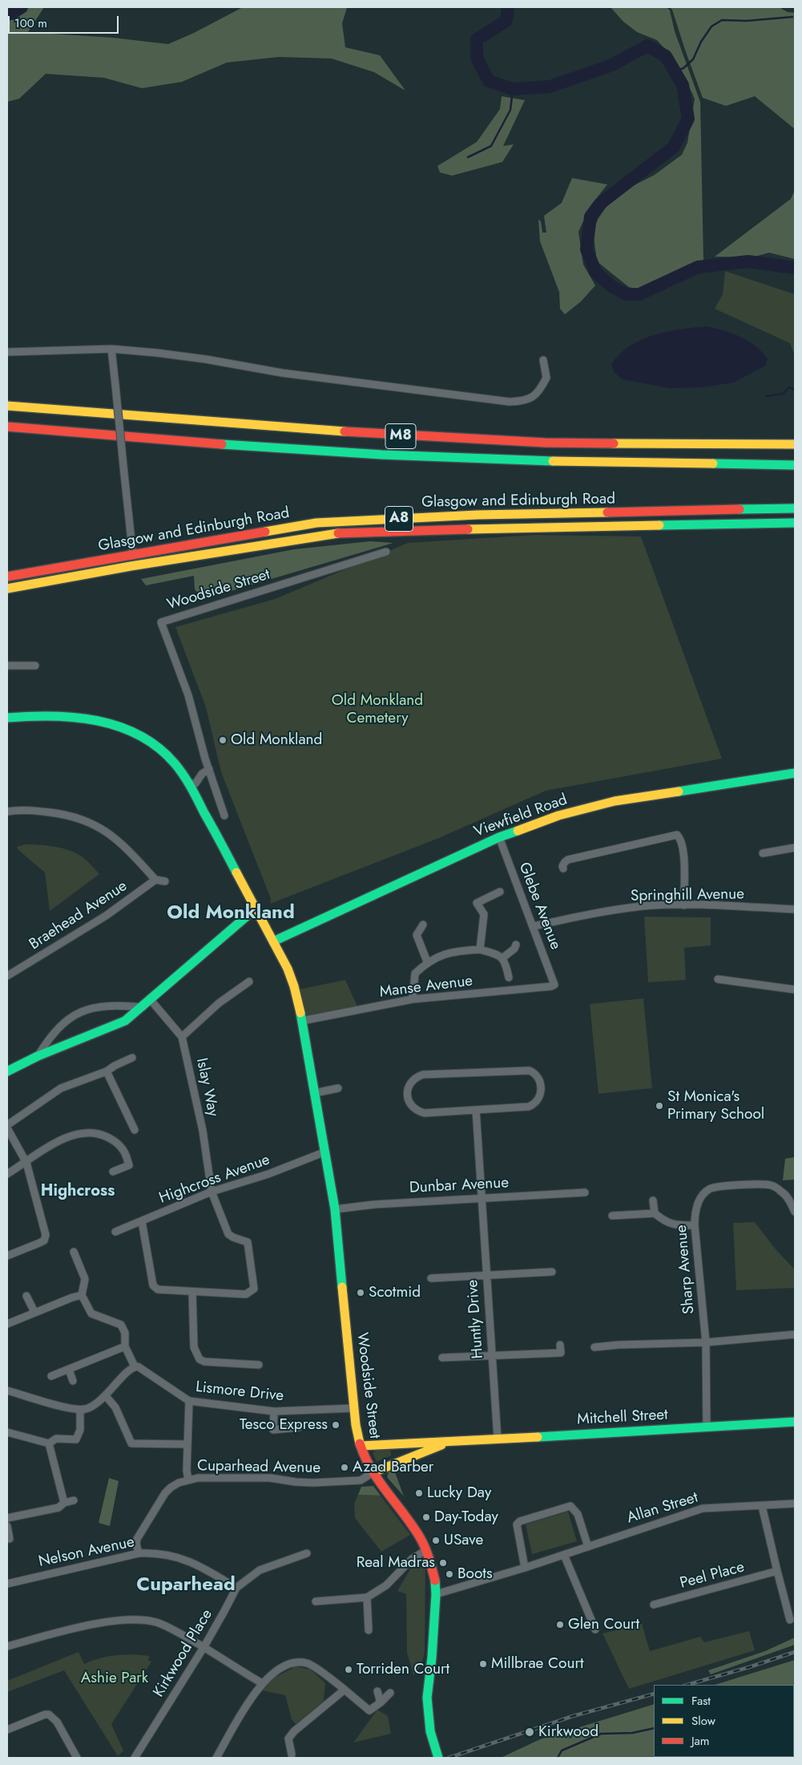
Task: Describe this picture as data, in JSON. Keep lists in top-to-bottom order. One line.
{"streets":{"main road":["M8","Glasgow and Edinburgh Road","A8","Woodside Street","Viewfield Road","Mitchell Street"],"street":["Springhill Avenue","Glebe Avenue","Braehead Avenue","Manse Avenue","Islay Way","Highcross Avenue","Dunbar Avenue","Sharp Avenue","Huntly Drive","Lismore Drive","Cuparhead Avenue","Allan Street","Nelson Avenue","Peel Place","Kirkwood Place"]},"crossings":[["Woodside Street","Viewfield Road"],["Woodside Street","Manse Avenue"],["Woodside Street","Highcross Avenue"],["Woodside Street","Dunbar Avenue"],["Woodside Street","Lismore Drive"],["Woodside Street","Mitchell Street"],["Woodside Street","Cuparhead Avenue"],["Woodside Street","Allan Street"],["Viewfield Road","Glebe Avenue"],["Springhill Avenue","Glebe Avenue"],["Glebe Avenue","Manse Avenue"],["Islay Way","Highcross Avenue"],["Dunbar Avenue","Huntly Drive"],["Sharp Avenue","Mitchell Street"],["Huntly Drive","Mitchell Street"],["Mitchell Street","Cuparhead Avenue"],["Cuparhead Avenue","Nelson Avenue"],["Nelson Avenue","Kirkwood Place"]],"districts":["Old Monkland","Highcross","Cuparhead"],"parks":["Old Monkland Cemetery","Ashie Park"],"places":["Old Monkland","St Monica's Primary School","Scotmid","Tesco Express","Azad Barber","Lucky Day","Day-Today","USave","Real Madras","Boots","Glen Court","Millbrae Court","Torriden Court","Kirkwood"],"legend":["Fast","Slow","Jam"],"scale_bar":"100 m"}
